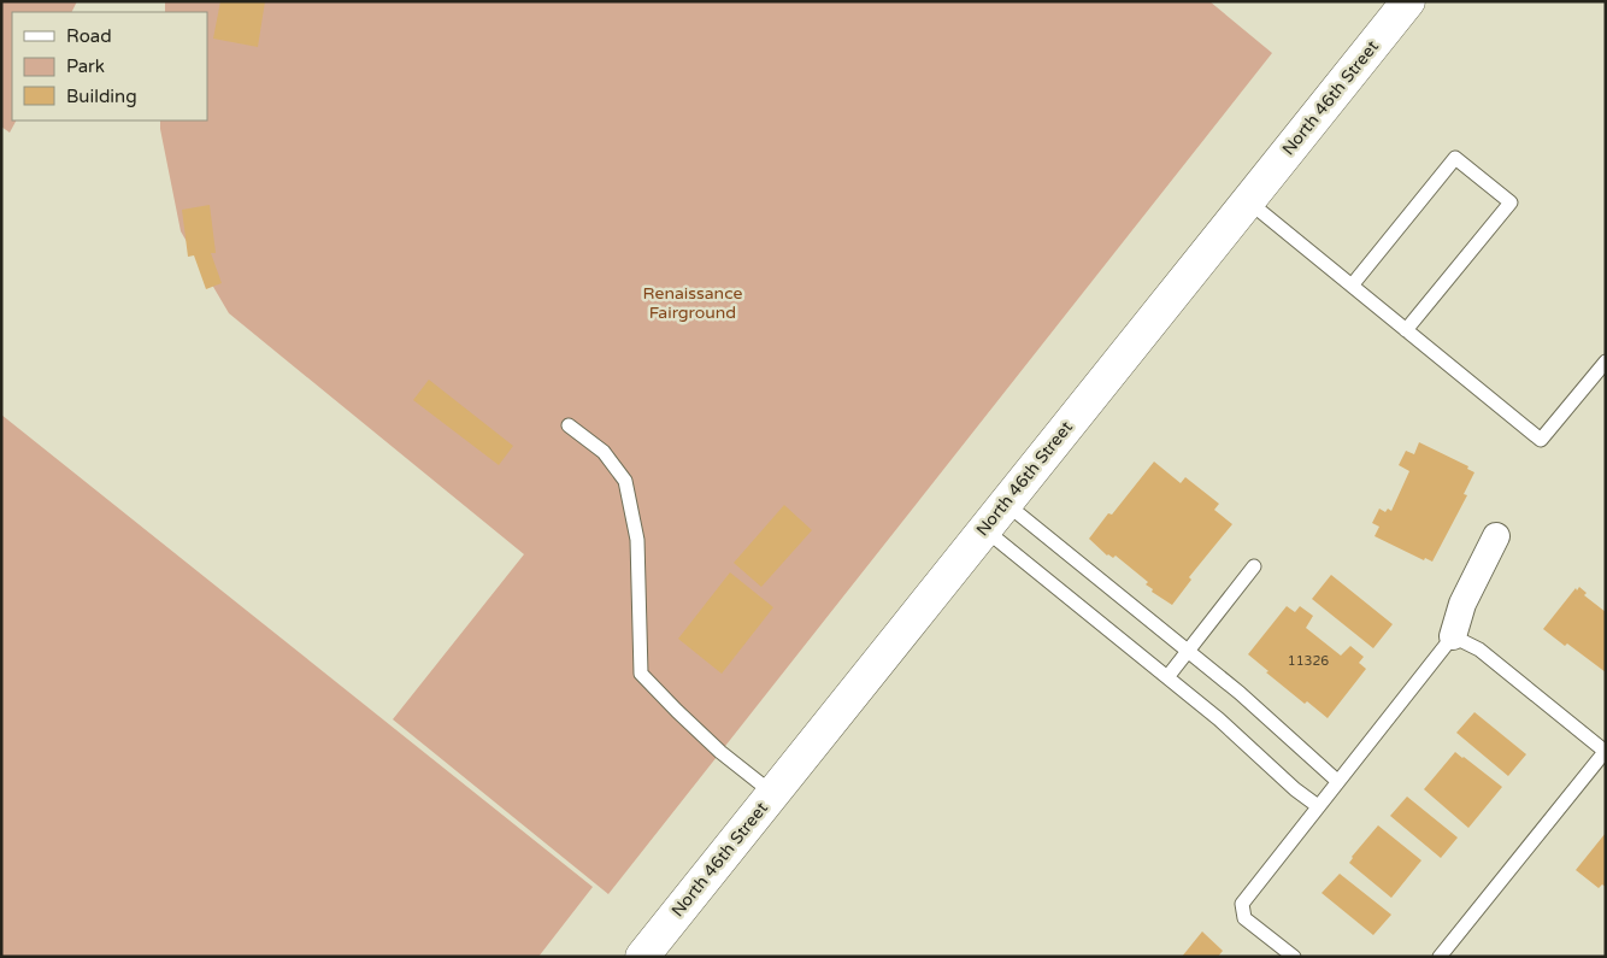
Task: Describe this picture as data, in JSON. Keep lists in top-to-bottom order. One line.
{"streets":{"street":["North 46th Street"]},"parks":["Renaissance Fairground"],"house_numbers":["11326"],"legend":["Road","Park","Building"]}
